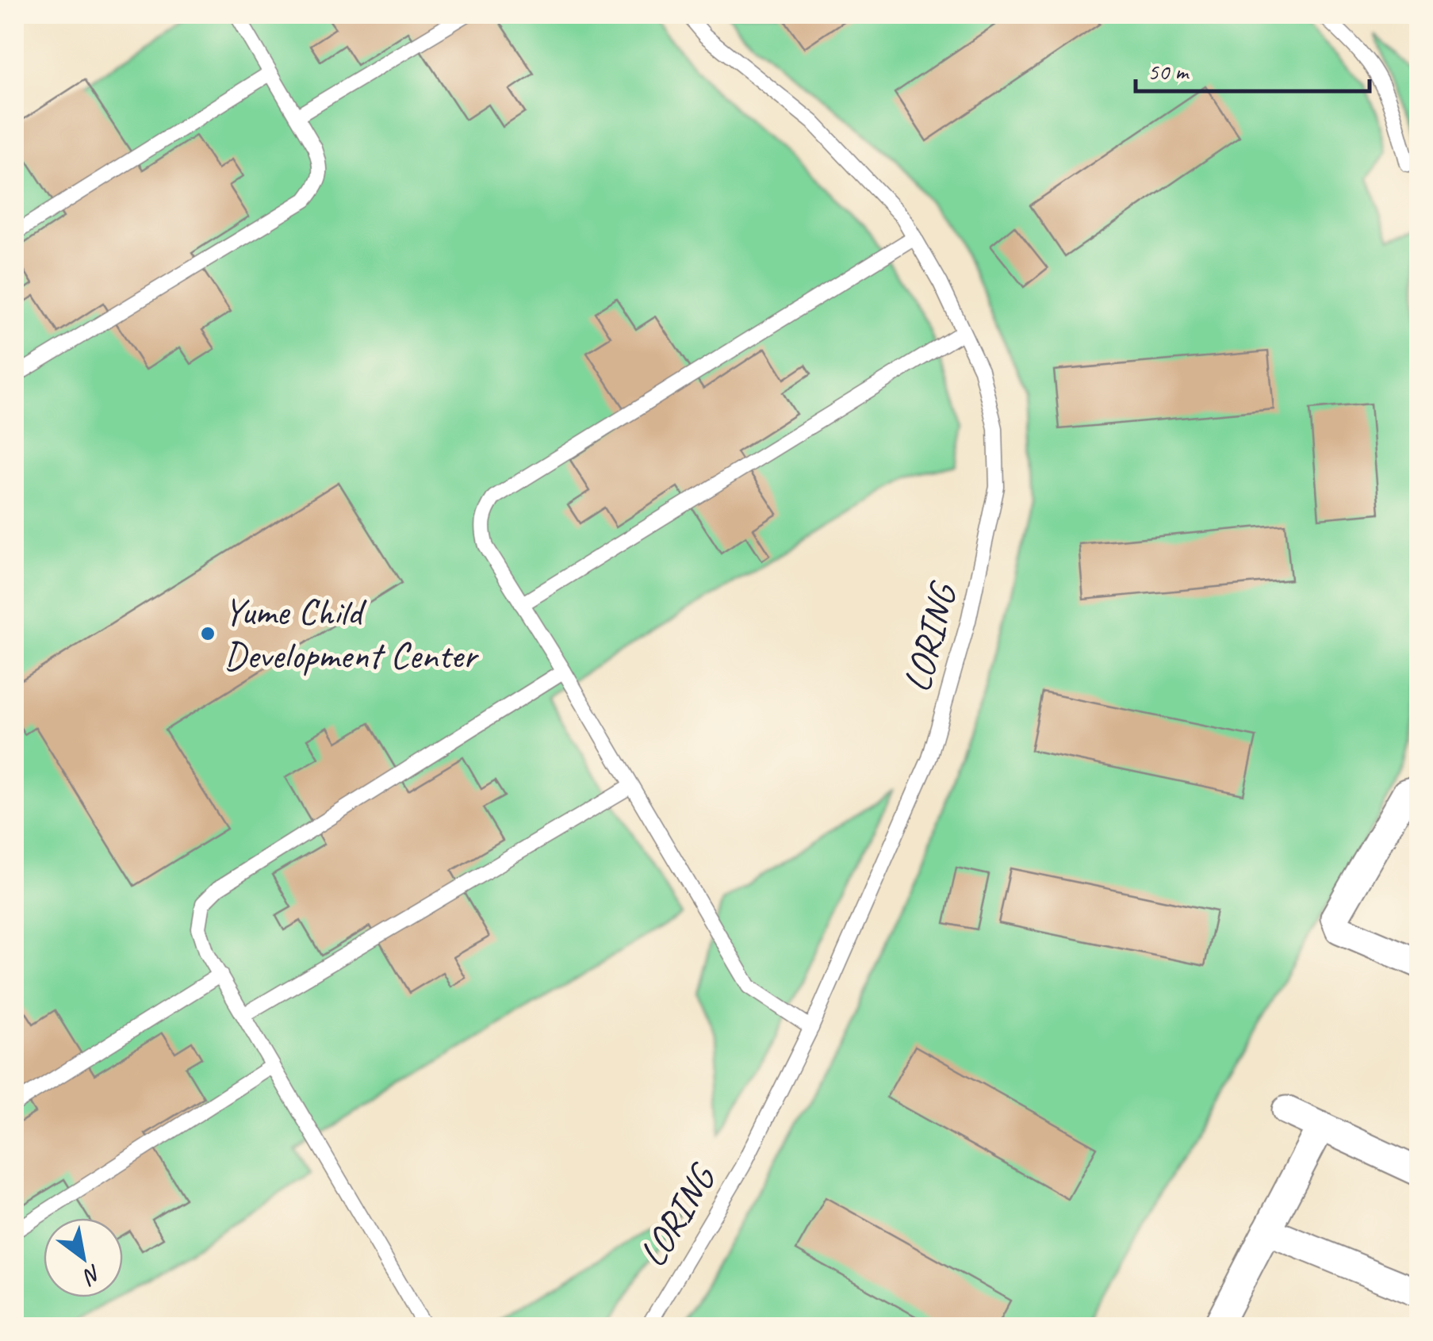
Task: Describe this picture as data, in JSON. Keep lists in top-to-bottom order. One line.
{"streets":{"lane":["LORING"]},"places":["Yume Child Development Center"],"scale_bar":"50 m","north":"bottom right"}
